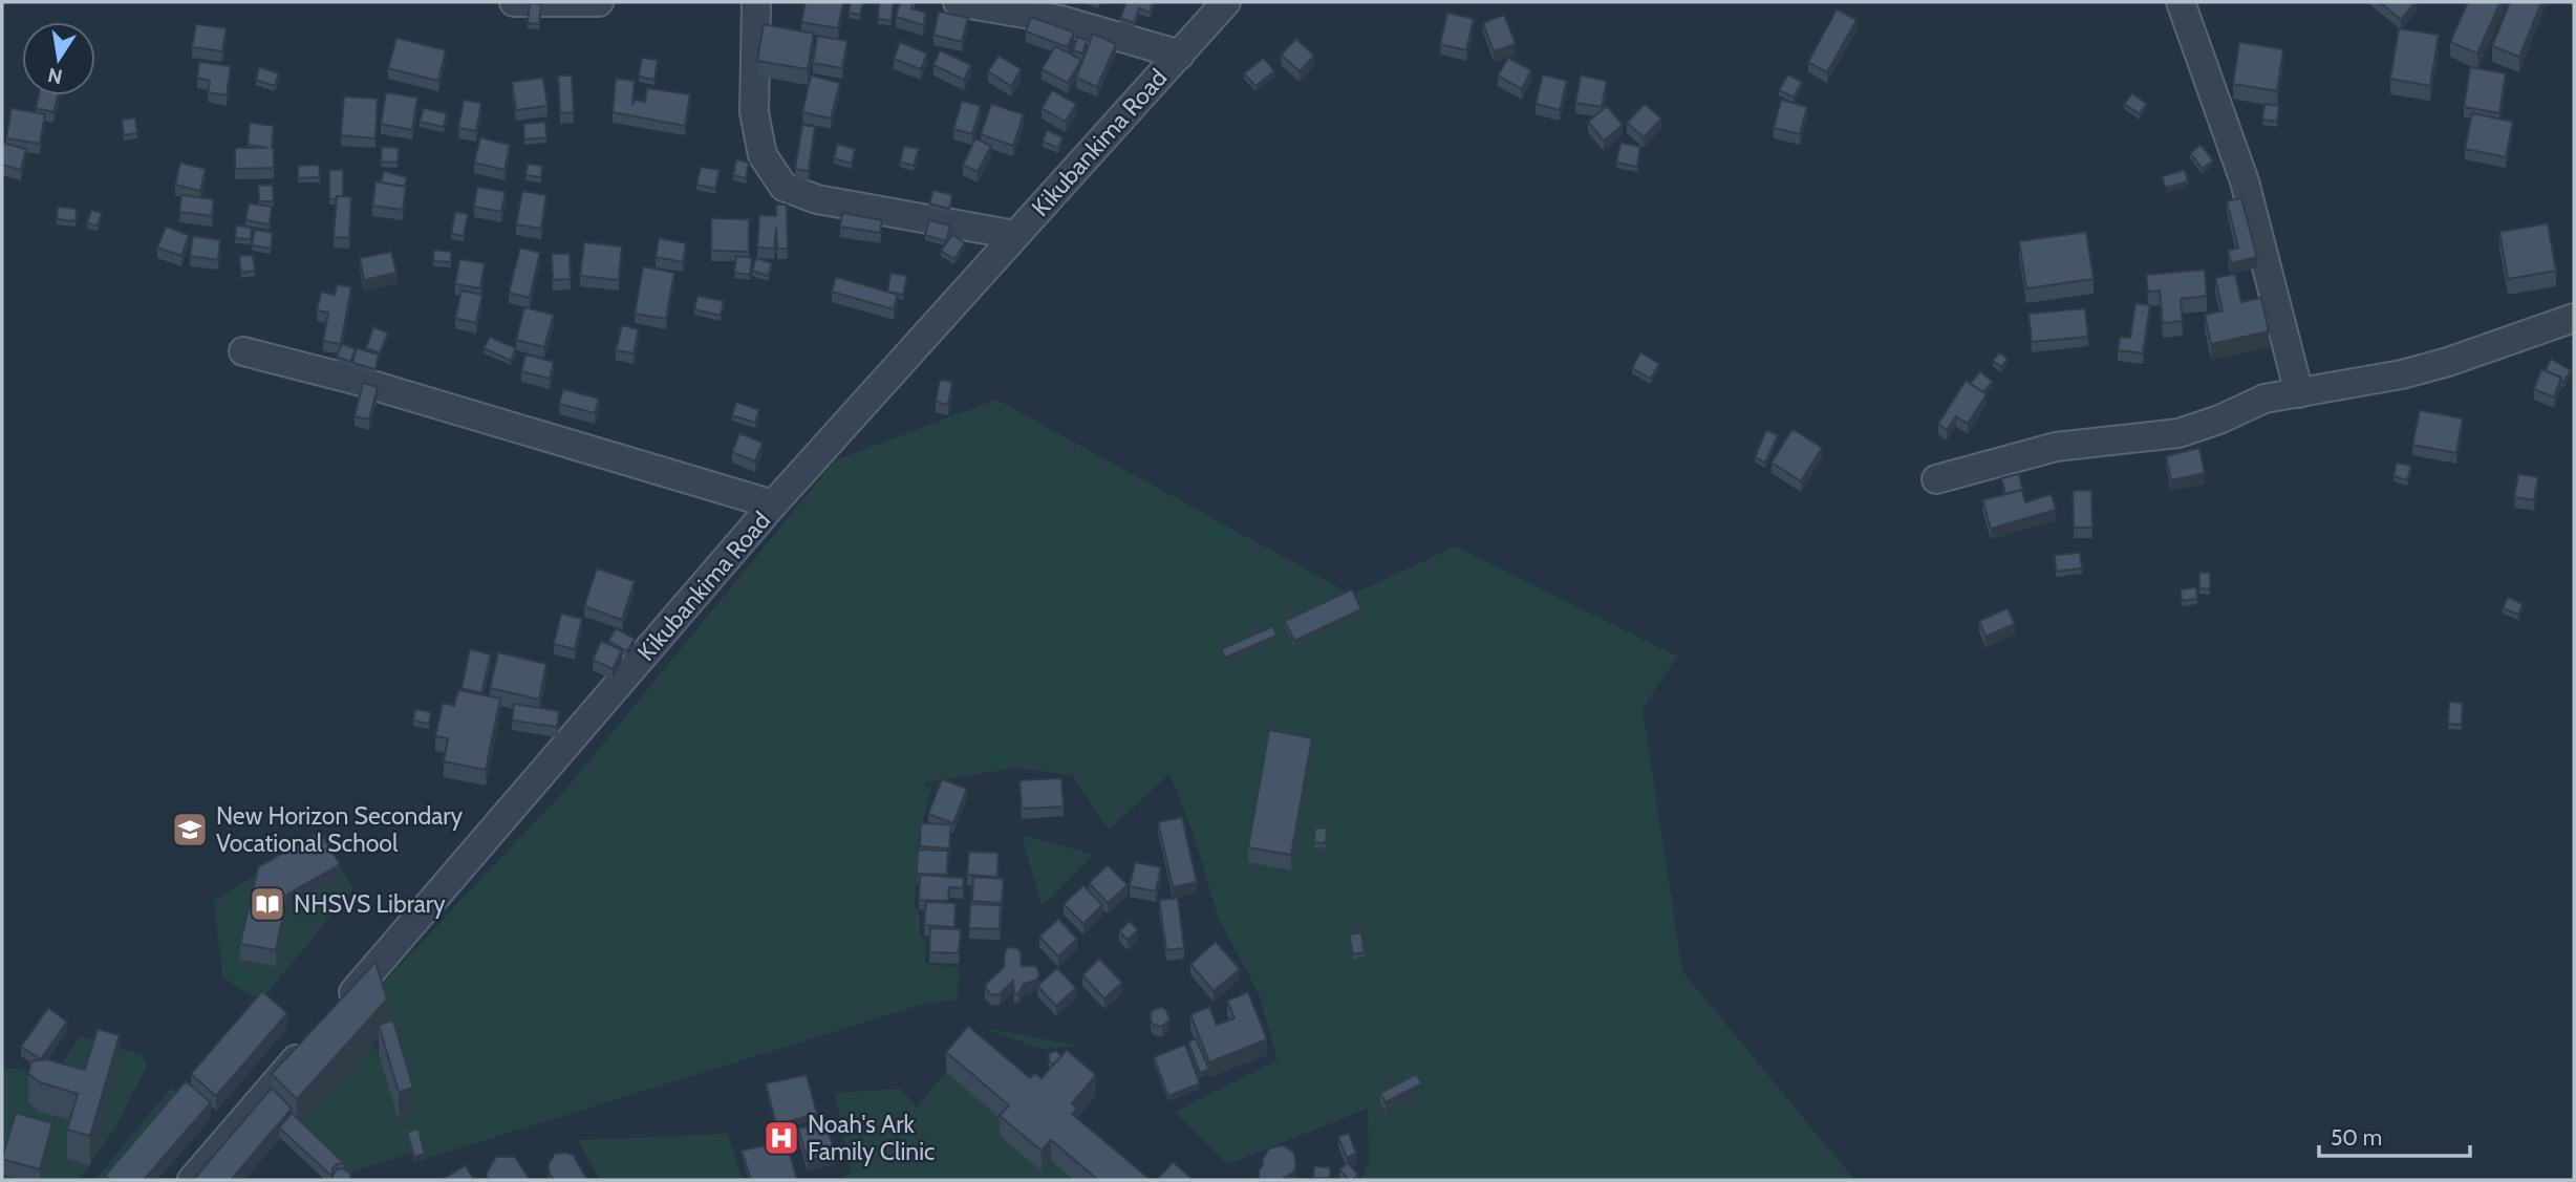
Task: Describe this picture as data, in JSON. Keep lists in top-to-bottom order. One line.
{"streets":{"street":["Kikubankima Road"]},"places":{"school or university":["New Horizon Secondary Vocational School"],"library":["NHSVS Library"],"hospital":["Noah's Ark Family Clinic"]},"scale_bar":"50 m","north":"bottom"}
